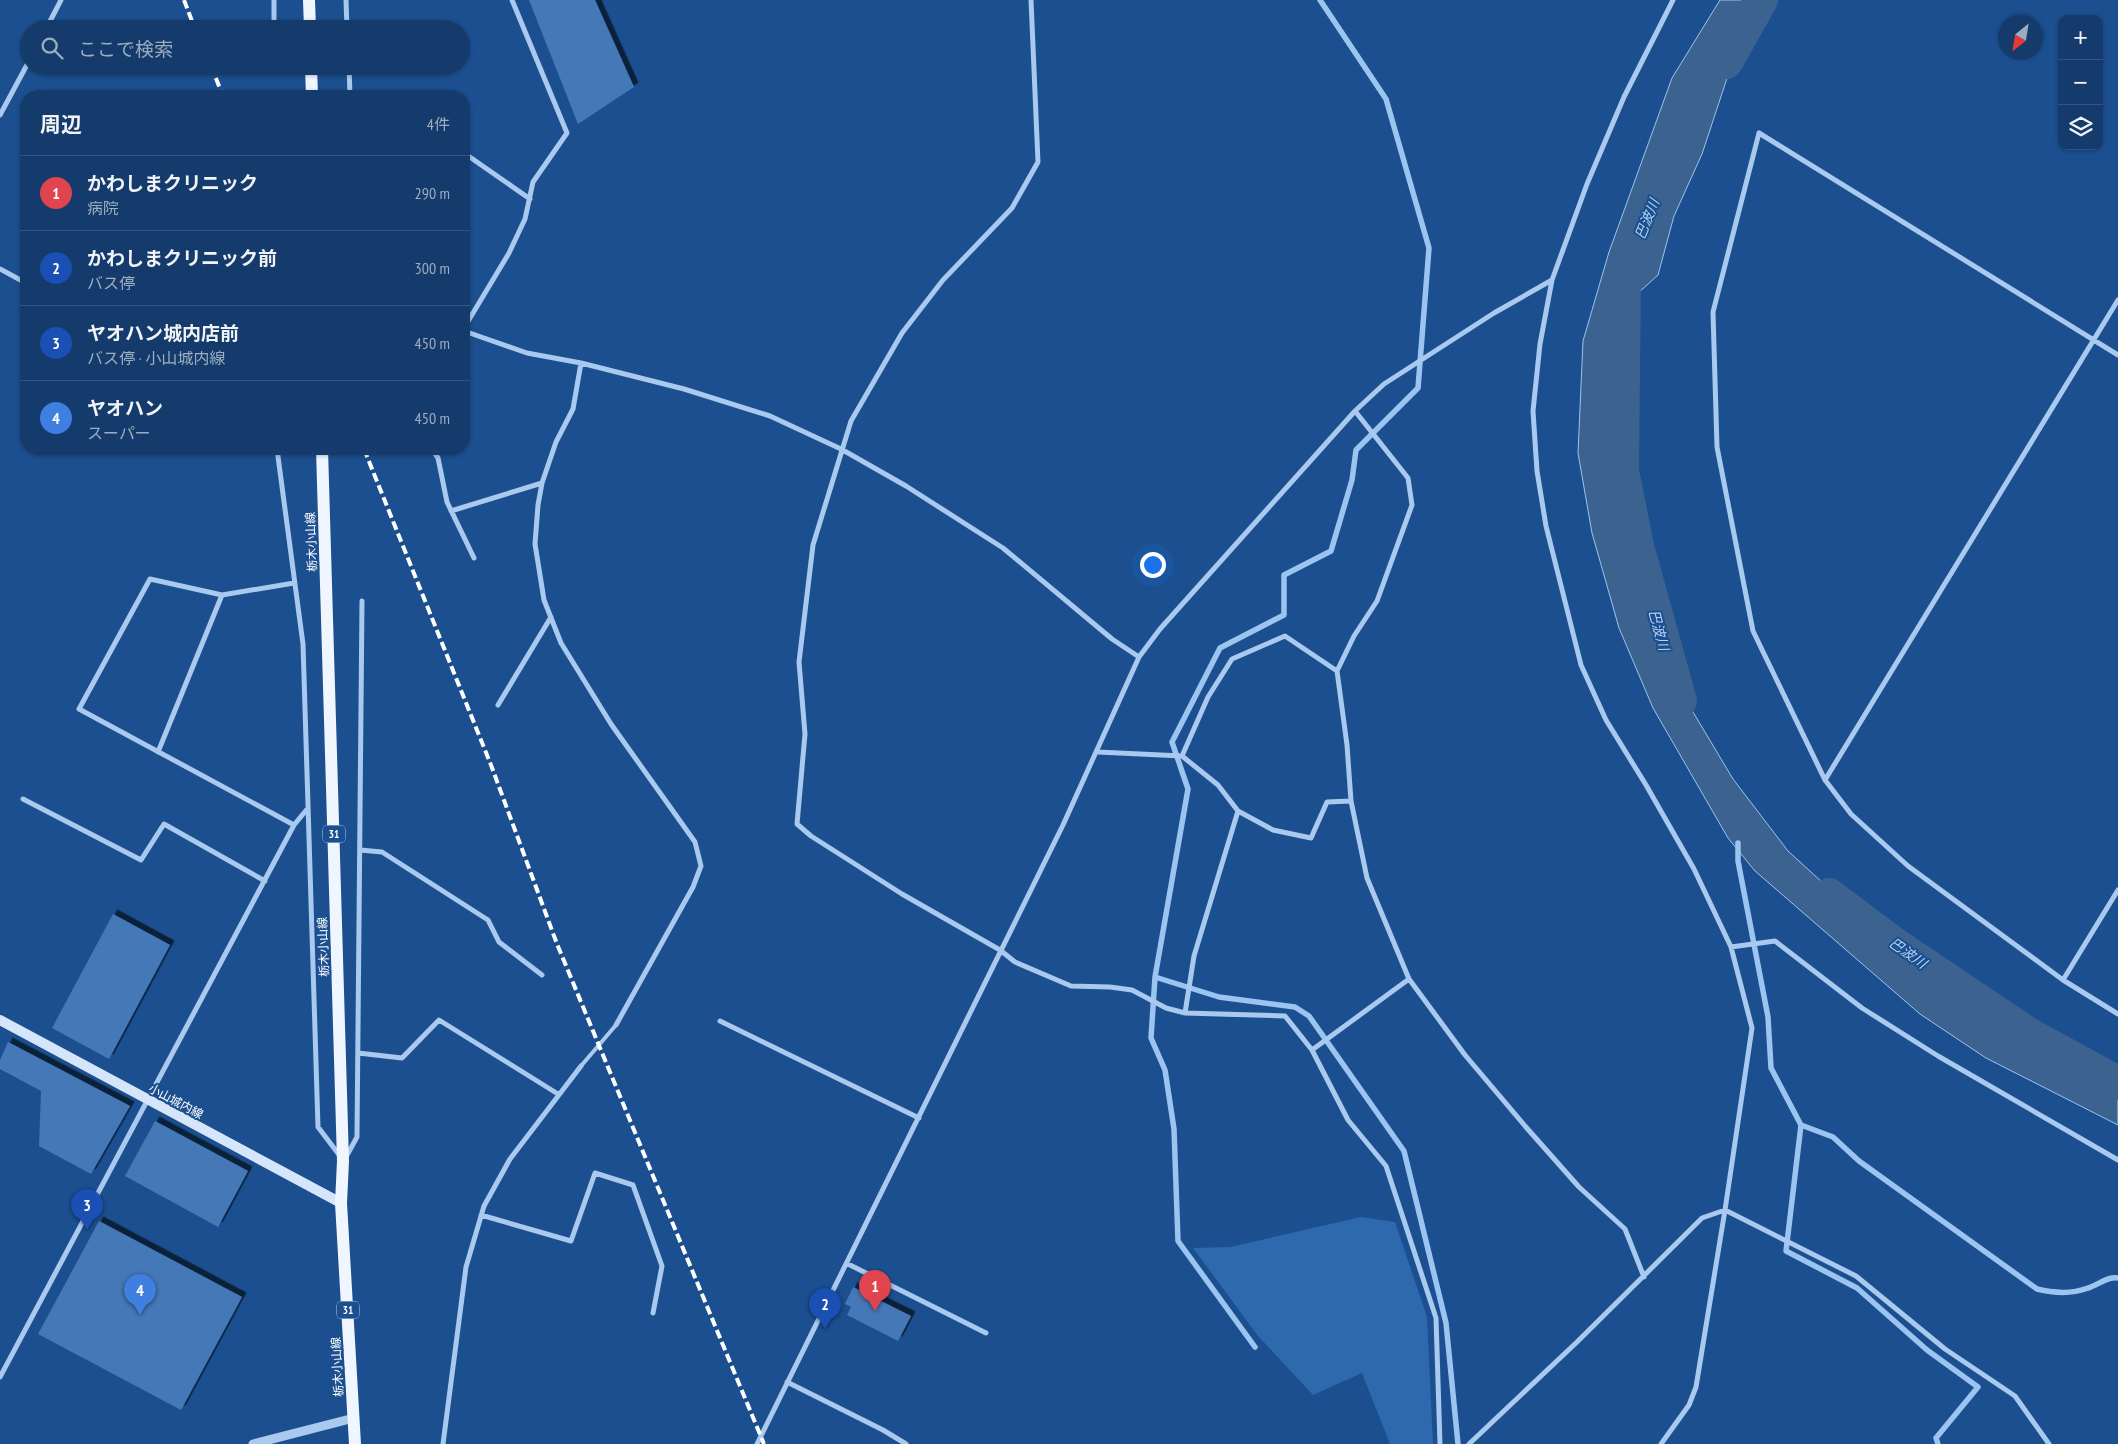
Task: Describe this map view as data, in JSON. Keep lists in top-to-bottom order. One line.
{"streets":{"main road":["栃木小山線","31","小山城内線"]},"crossings":[["栃木小山線","小山城内線"]],"water":["巴波川"],"north":"bottom left","page":{"map_buttons":["+","−"],"search":"ここで検索","heading":["周辺","4件"],"list":[{"mark":"1","name":"かわしまクリニック","note":"病院","value":"290 m"},{"mark":"2","name":"かわしまクリニック前","note":"バス停","value":"300 m"},{"mark":"3","name":"ヤオハン城内店前","note":"バス停 · 小山城内線","value":"450 m"},{"mark":"4","name":"ヤオハン","note":"スーパー","value":"450 m"}],"pins":["3","1","4","2"]}}
